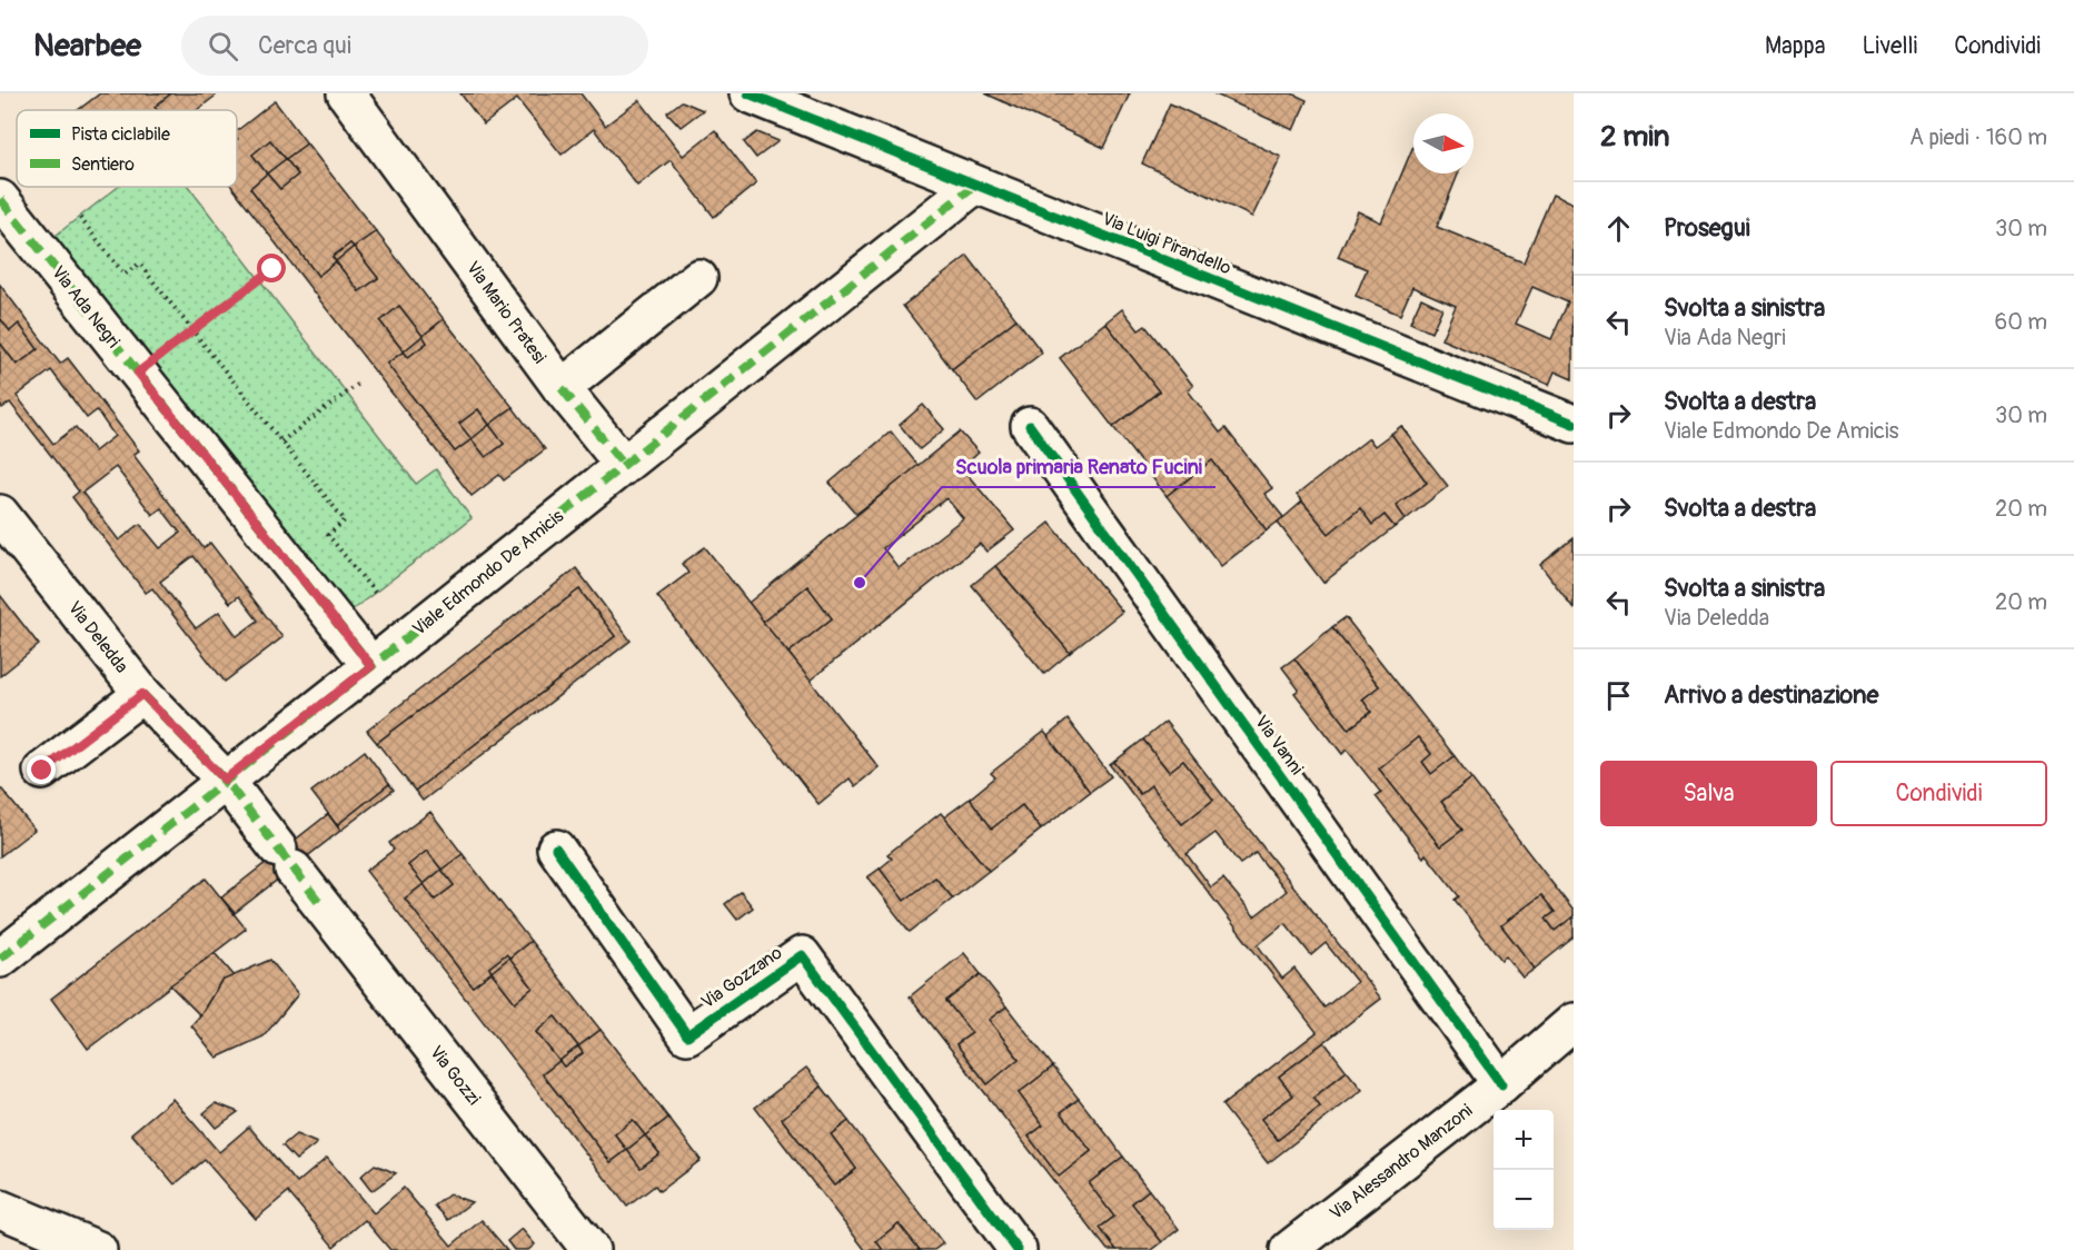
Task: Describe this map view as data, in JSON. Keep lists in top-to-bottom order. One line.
{"streets":{"street":["Via Luigi Pirandello","Via Ada Negri","Via Mario Pratesi","Viale Edmondo De Amicis","Via Deledda","Via Vanni","Via Gozzano","Via Gozzi","Via Alessandro Manzoni"]},"crossings":[["Via Luigi Pirandello","Viale Edmondo De Amicis"],["Via Ada Negri","Viale Edmondo De Amicis"],["Via Mario Pratesi","Viale Edmondo De Amicis"],["Viale Edmondo De Amicis","Via Deledda"],["Viale Edmondo De Amicis","Via Gozzi"],["Via Deledda","Via Gozzi"],["Via Vanni","Via Alessandro Manzoni"]],"places":["Scuola primaria Renato Fucini"],"legend":["Pista ciclabile","Sentiero"],"north":"right","page":{"header":"Nearbee","search":"Cerca qui","nav":["Mappa","Livelli","Condividi"],"heading":["2 min","A piedi · 160 m"],"list":[["Prosegui","30 m"],["Svolta a sinistra","Via Ada Negri","60 m"],["Svolta a destra","Viale Edmondo De Amicis","30 m"],["Svolta a destra","20 m"],["Svolta a sinistra","Via Deledda","20 m"],"Arrivo a destinazione"],"buttons":["Salva","Condividi"],"map_buttons":["+","−"]}}
